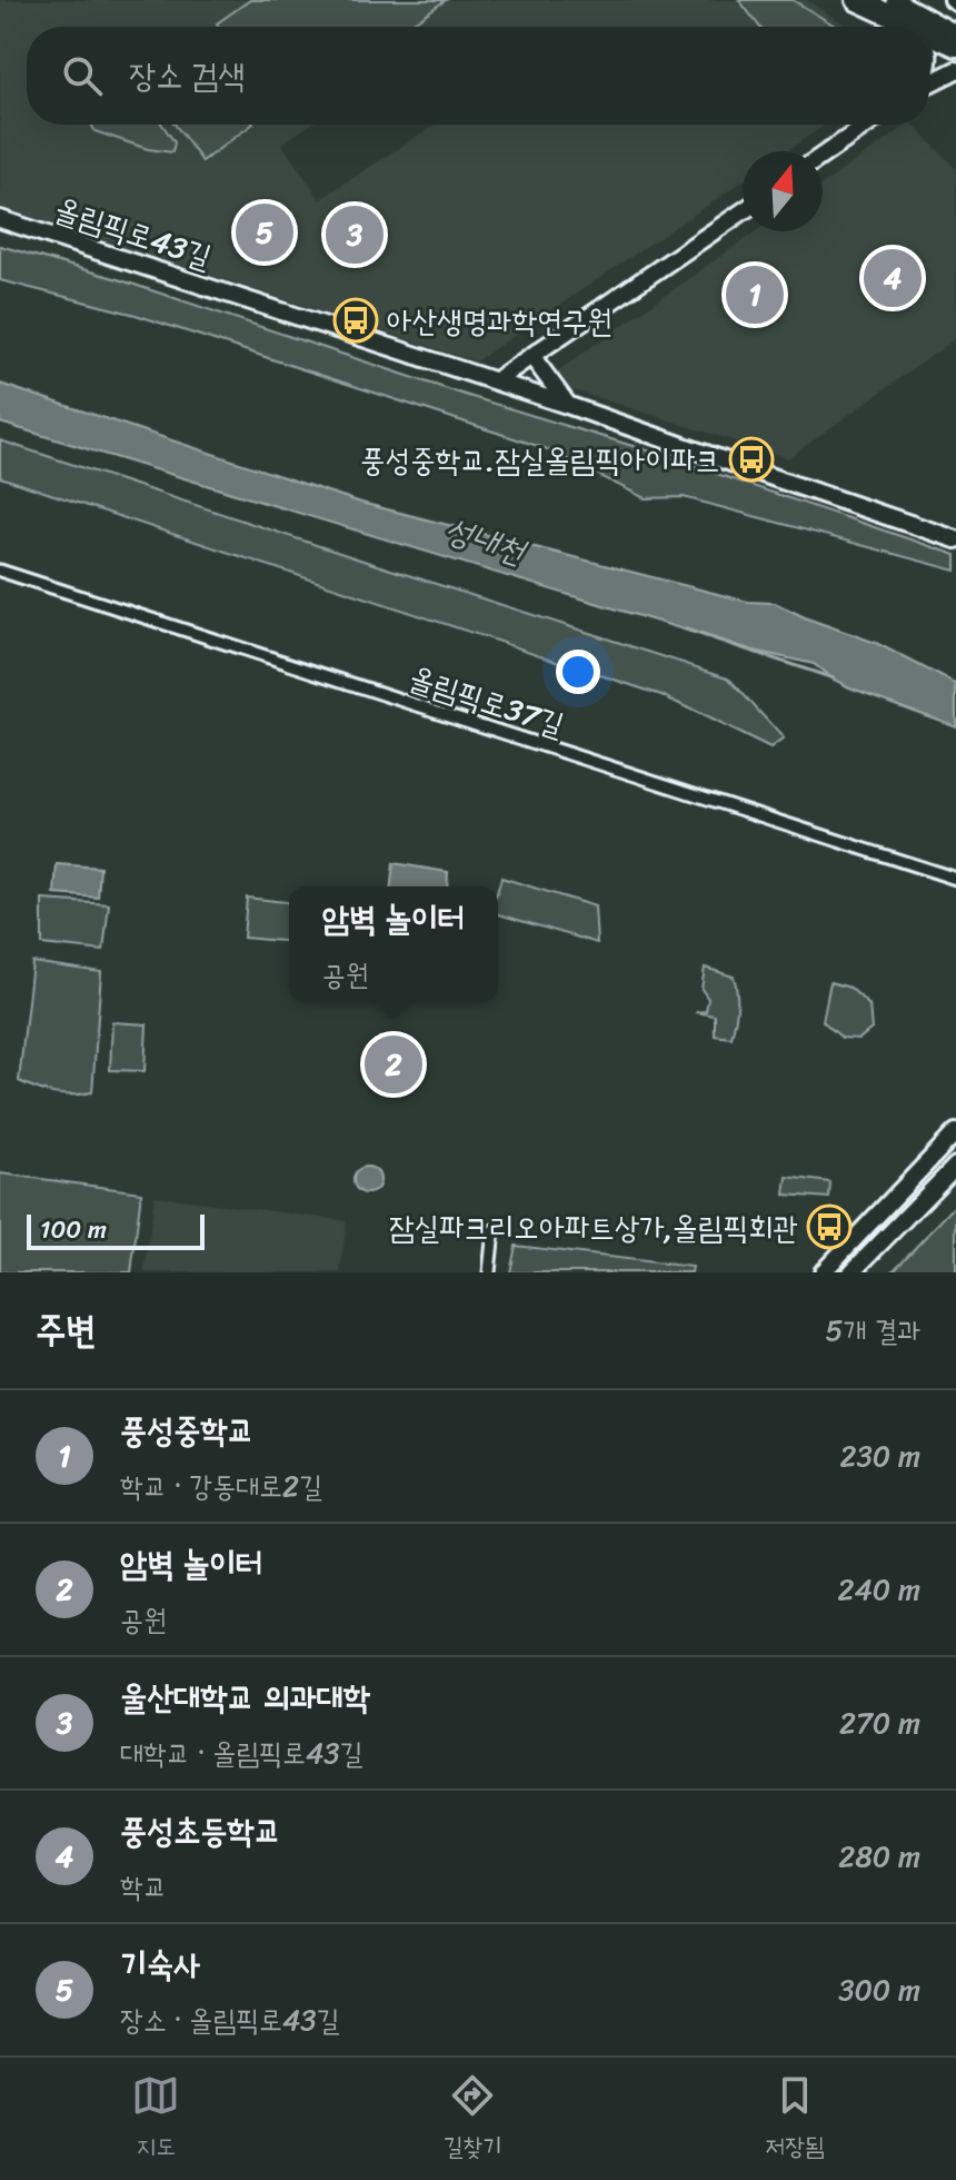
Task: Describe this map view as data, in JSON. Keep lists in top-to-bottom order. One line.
{"streets":{"street":["올림픽로43길","올림픽로37길"]},"water":["성내천"],"places":{"bus stop":["아산생명과학연구원","풍성중학교.잠실올림픽아이파크","잠실파크리오아파트상가,올림픽회관"]},"scale_bar":"100 m","north":"top","page":{"search":"장소 검색","pins":["5","3","4","1","2"],"popup":["암벽 놀이터","공원"],"scale":"100 m","heading":["주변","5개 결과"],"list":[{"mark":"1","name":"풍성중학교","note":"학교 · 강동대로2길","value":"230 m"},{"mark":"2","name":"암벽 놀이터","note":"공원","value":"240 m"},{"mark":"3","name":"울산대학교 의과대학","note":"대학교 · 올림픽로43길","value":"270 m"},{"mark":"4","name":"풍성초등학교","note":"학교","value":"280 m"},{"mark":"5","name":"기숙사","note":"장소 · 올림픽로43길","value":"300 m"}],"nav":["지도","길찾기","저장됨"]}}
